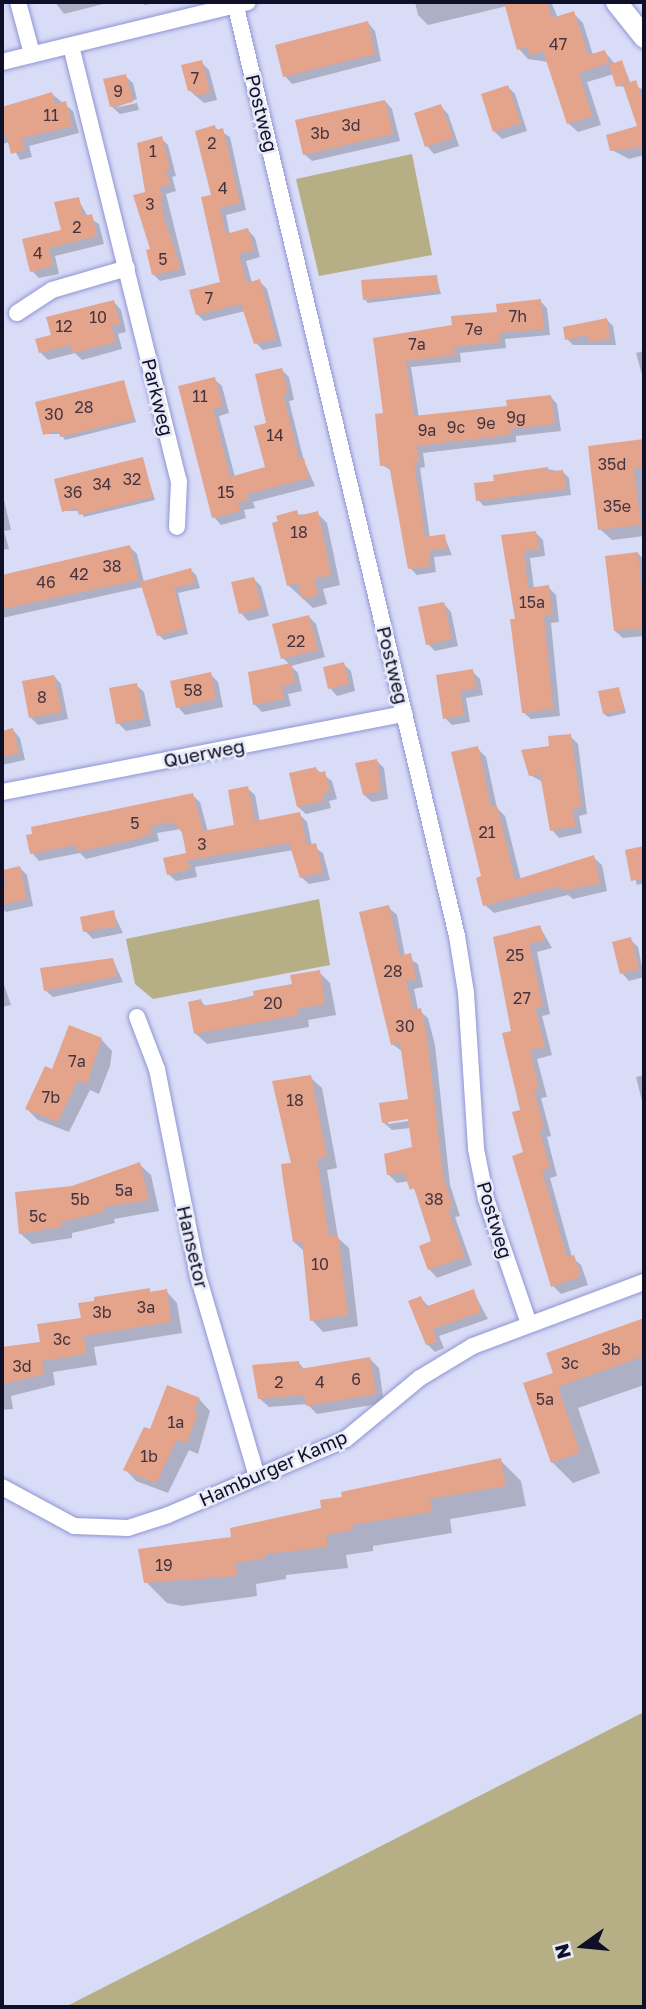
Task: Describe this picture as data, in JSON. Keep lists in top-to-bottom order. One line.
{"streets":{"street":["Postweg","Parkweg","Querweg","Hansetor","Hamburger Kamp"]},"crossings":[["Postweg","Querweg"],["Postweg","Hamburger Kamp"],["Hansetor","Hamburger Kamp"]],"house_numbers":["47","7","9","11","3d","3b","2","1","4","3","2","4","5","7","7h","10","12","7e","7a","11","28","30","9g","9e","9c","9a","14","35d","32","34","36","15","35e","18","38","42","46","15a","22","58","8","5","21","3","25","28","27","20","30","7a","7b","18","5a","5b","38","5c","10","3a","3b","3c","3b","3c","3d","6","2","4","5a","1a","1b","19"],"north":"left"}
